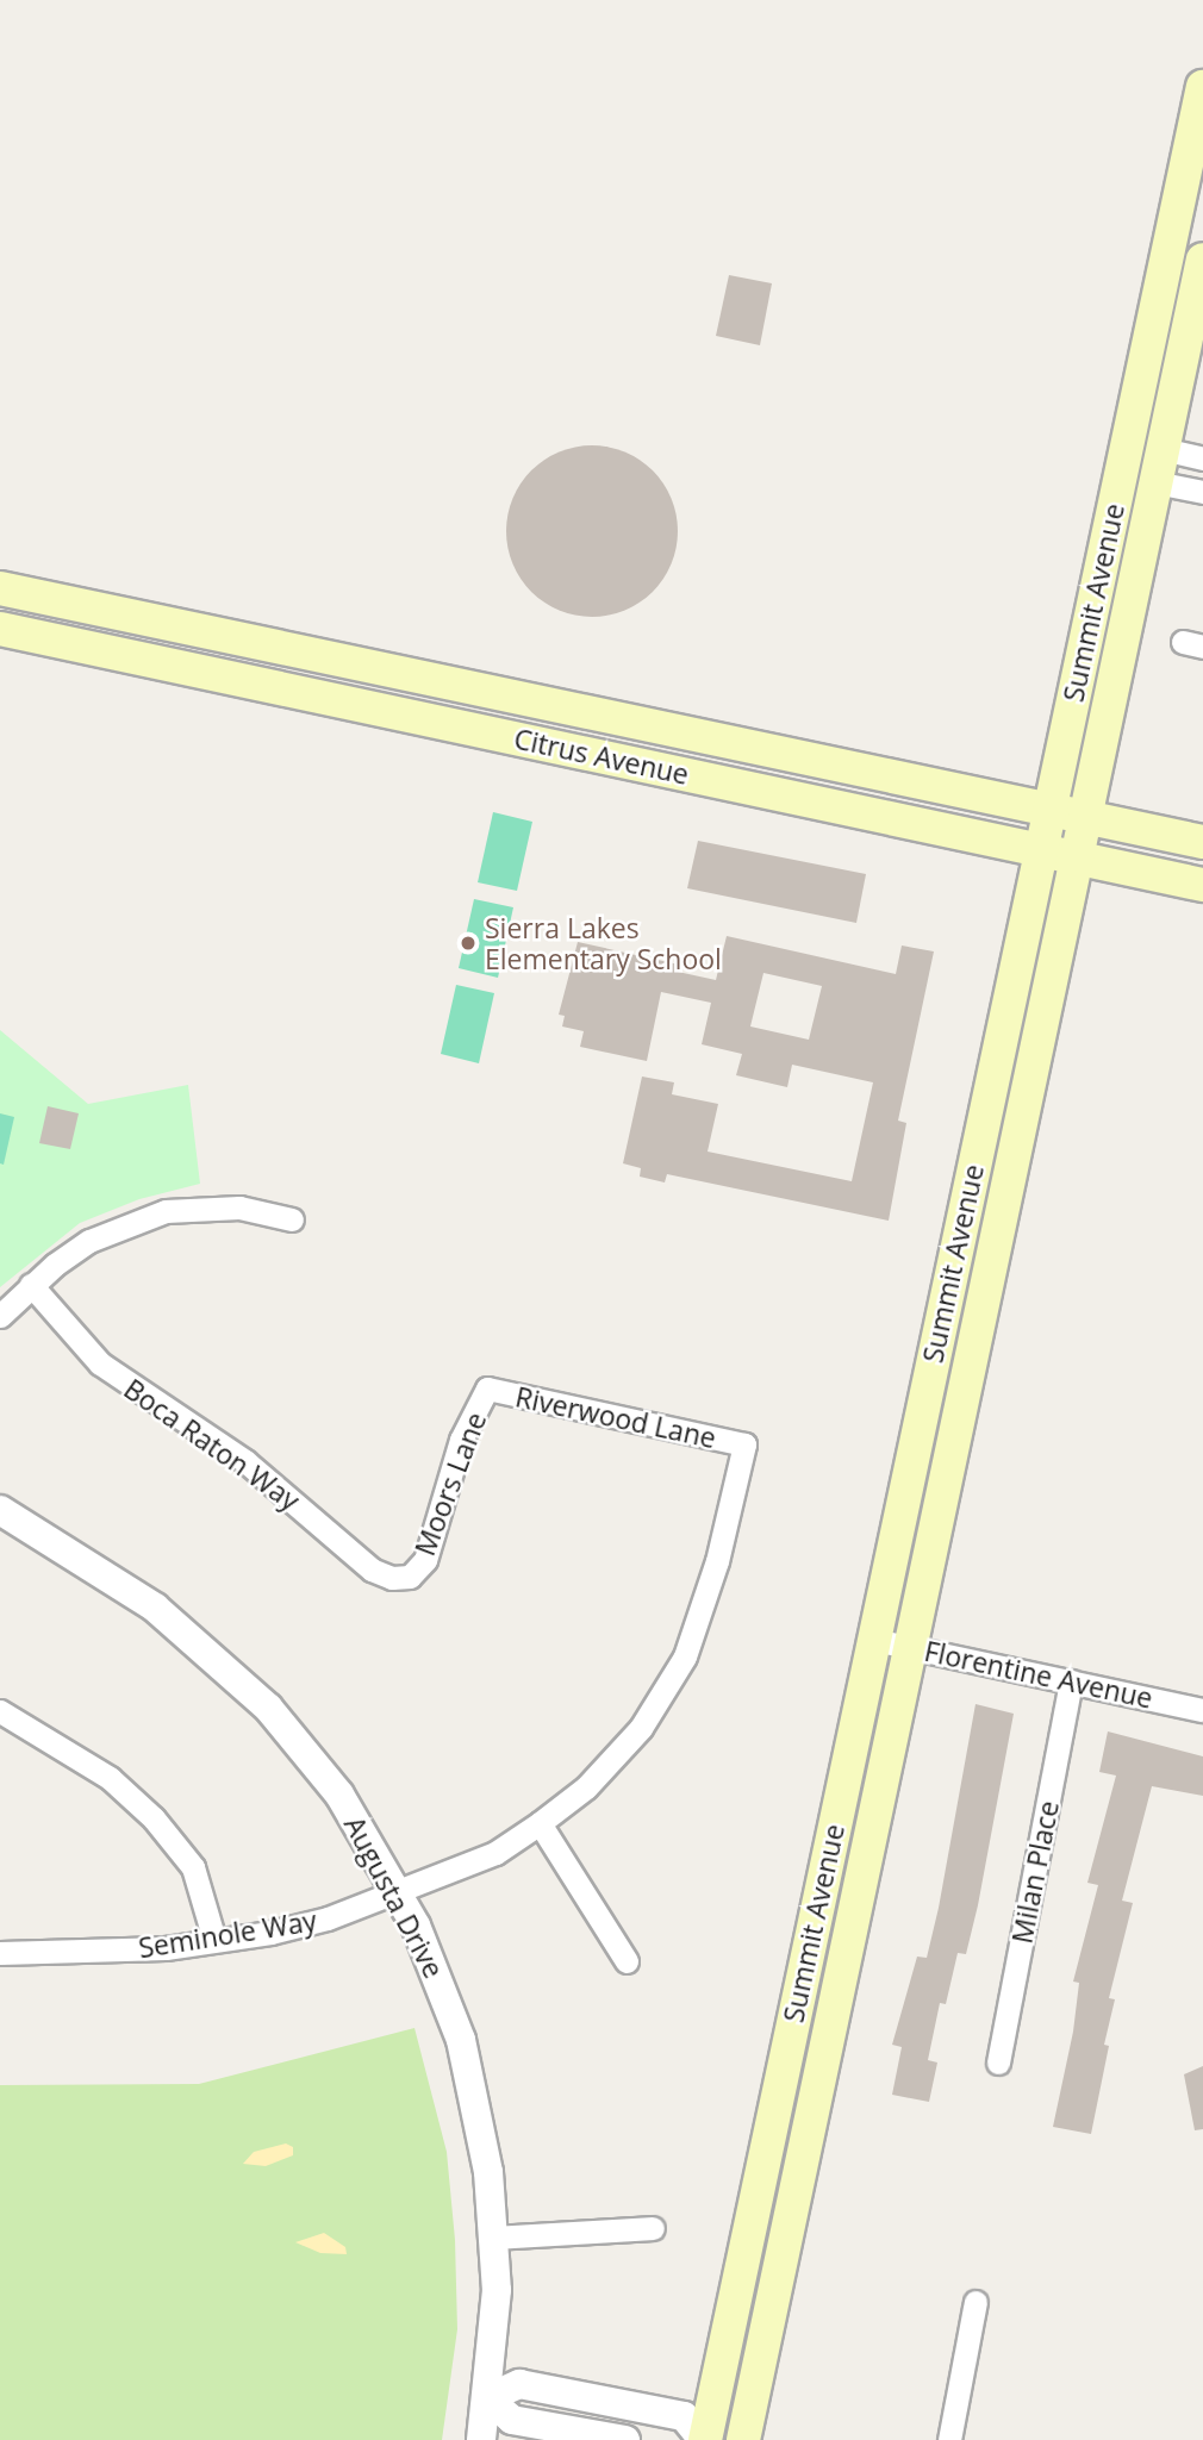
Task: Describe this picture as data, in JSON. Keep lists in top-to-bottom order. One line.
{"streets":{"main road":["Summit Avenue","Citrus Avenue"],"street":["Riverwood Lane","Boca Raton Way","Moors Lane","Florentine Avenue","Milan Place","Augusta Drive","Seminole Way"]},"crossings":[["Summit Avenue","Citrus Avenue"],["Summit Avenue","Florentine Avenue"],["Riverwood Lane","Moors Lane"],["Riverwood Lane","Seminole Way"],["Boca Raton Way","Moors Lane"],["Florentine Avenue","Milan Place"],["Augusta Drive","Seminole Way"]],"places":["Sierra Lakes Elementary School"]}
